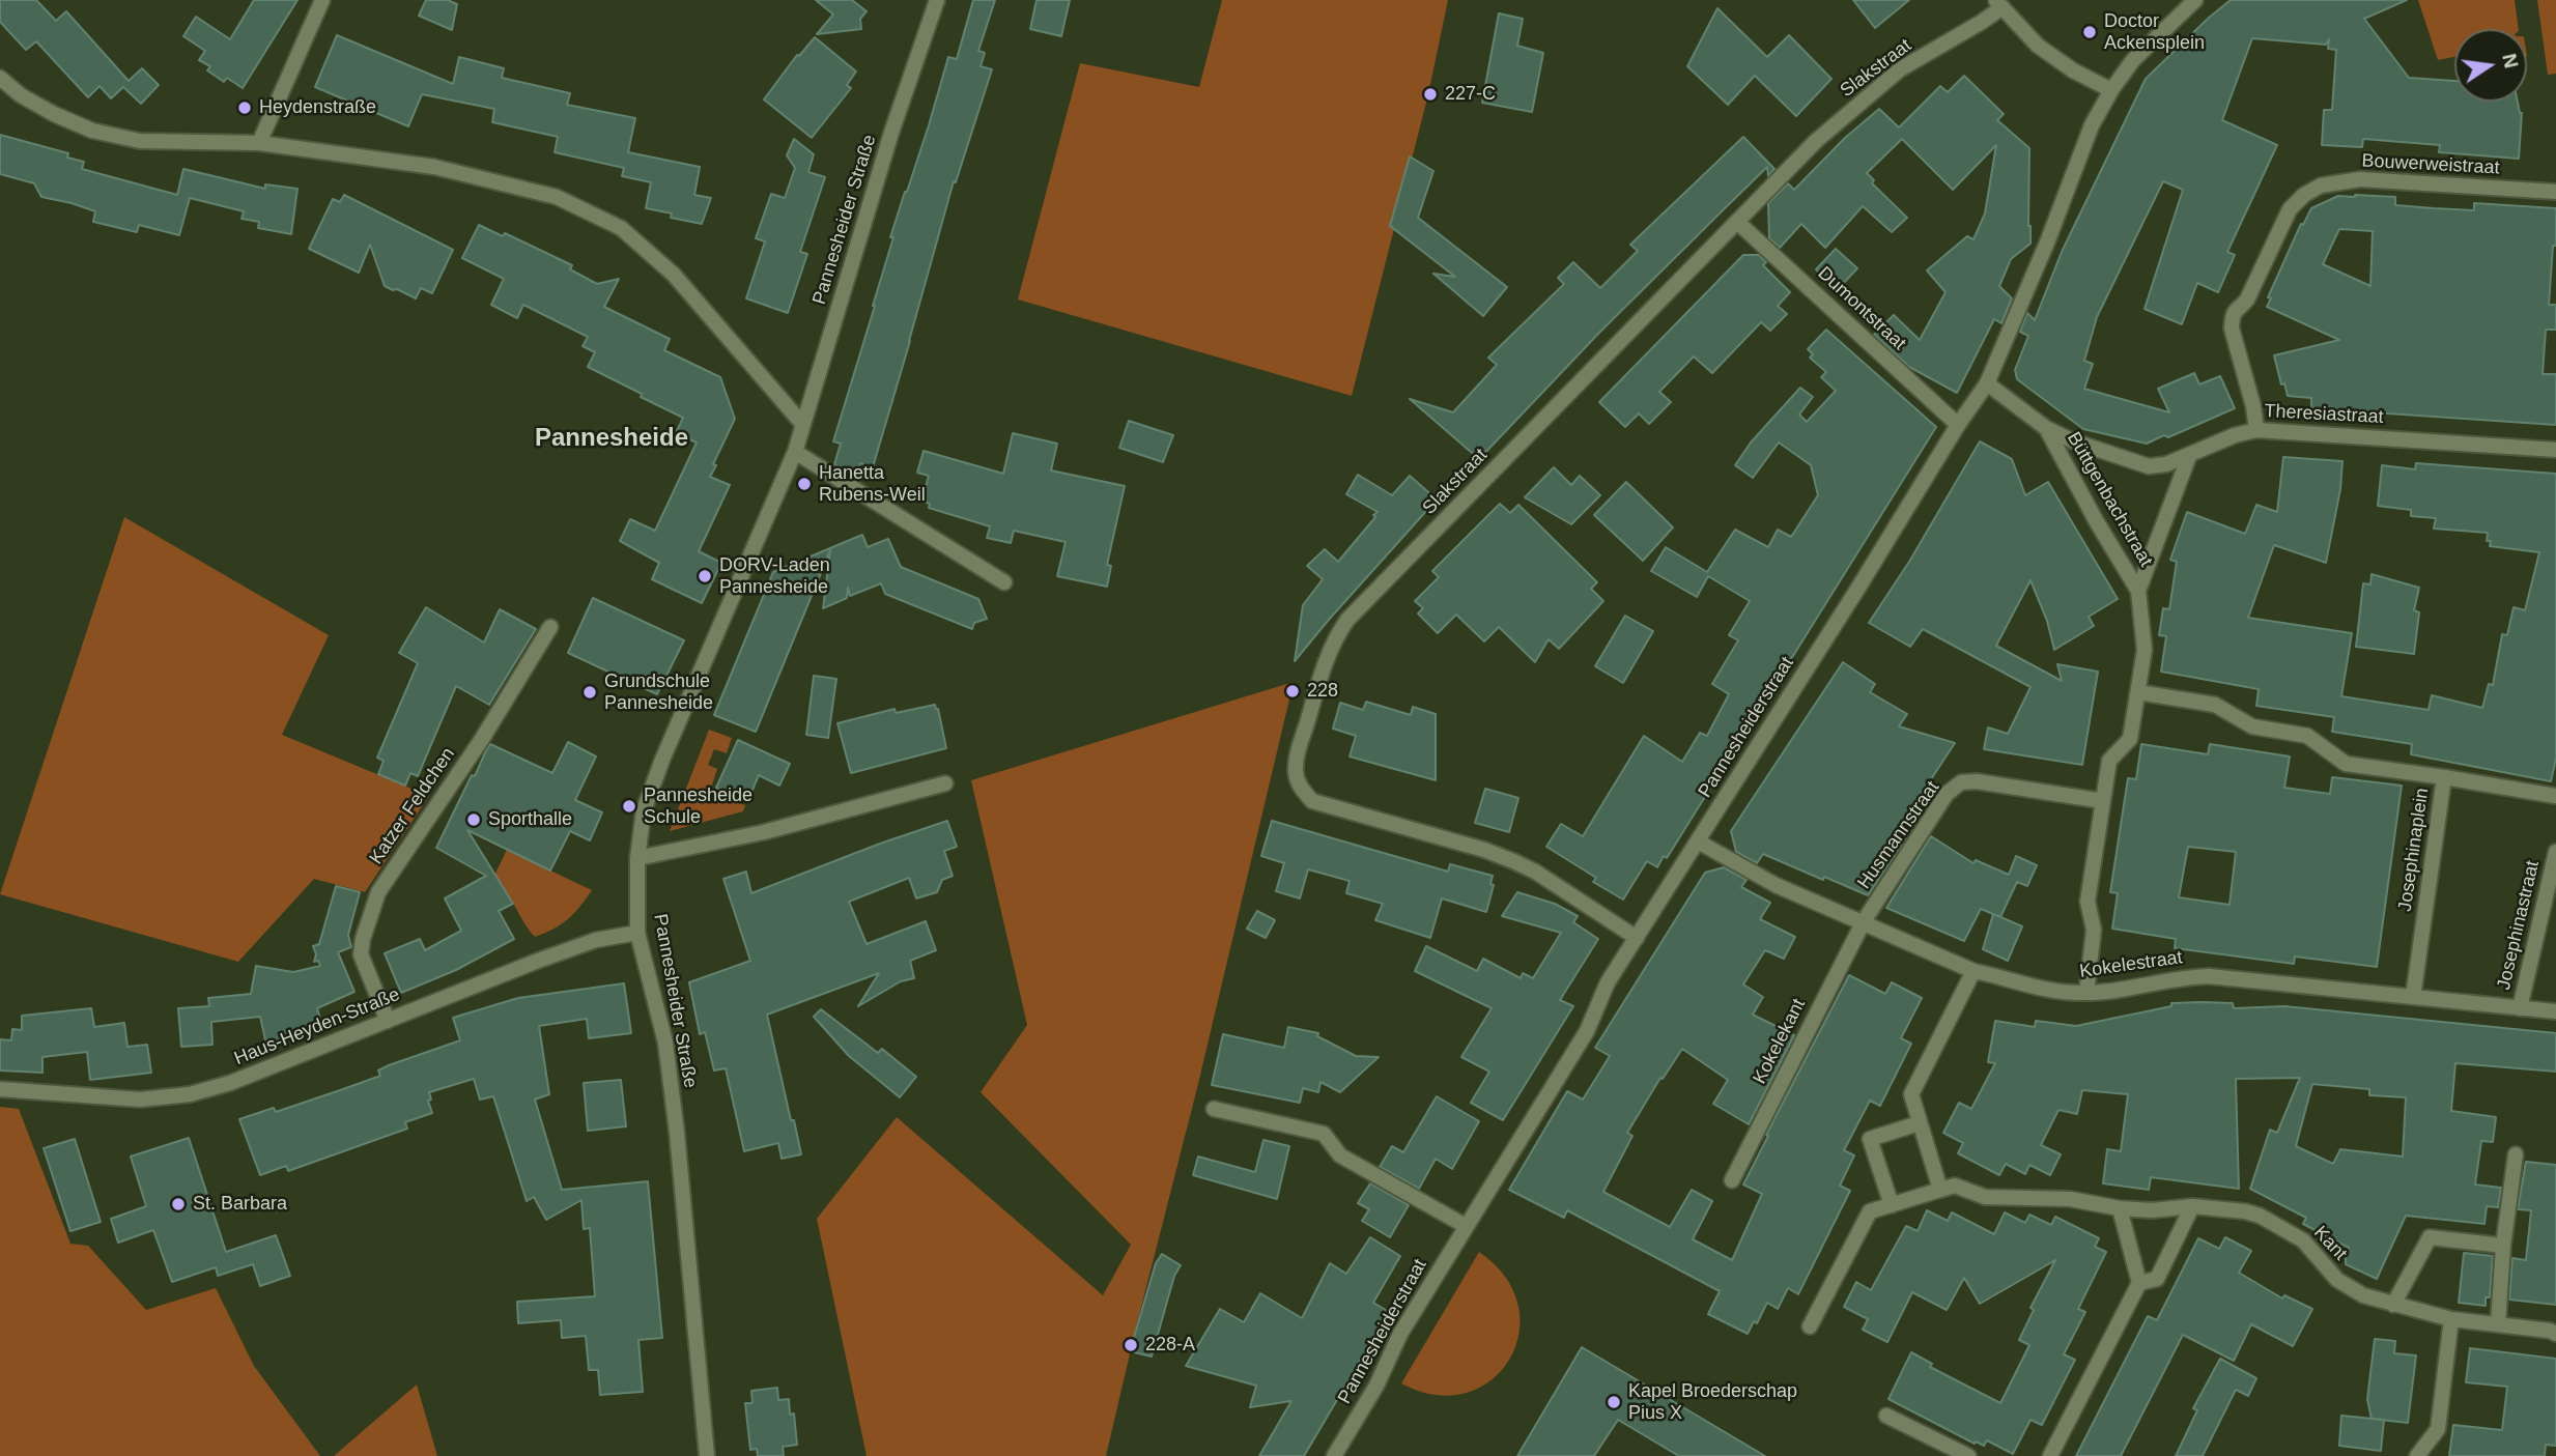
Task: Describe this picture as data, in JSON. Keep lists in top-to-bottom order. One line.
{"streets":{"street":["Slakstraat","Bouwerweistraat","Pannesheider Straße","Dumontstraat","Theresiastraat","Büttgenbachstraat","Pannesheiderstraat","Katzer Feldchen","Husmannstraat","Josephinaplein","Josephinastraat","Kokelestraat","Haus-Heyden-Straße","Kokelekant","Kant"]},"crossings":[["Slakstraat","Dumontstraat"],["Slakstraat","Pannesheiderstraat"],["Bouwerweistraat","Theresiastraat"],["Pannesheider Straße","Haus-Heyden-Straße"],["Dumontstraat","Pannesheiderstraat"],["Theresiastraat","Büttgenbachstraat"],["Theresiastraat","Pannesheiderstraat"],["Büttgenbachstraat","Husmannstraat"],["Büttgenbachstraat","Kokelestraat"],["Pannesheiderstraat","Kokelestraat"],["Katzer Feldchen","Haus-Heyden-Straße"],["Husmannstraat","Kokelestraat"],["Husmannstraat","Kokelekant"],["Josephinaplein","Kokelestraat"],["Josephinastraat","Kokelestraat"],["Kokelestraat","Kokelekant"]],"districts":["Pannesheide"],"places":["Doctor Ackensplein","227-C","Heydenstraße","Hanetta Rubens-Weil","DORV-Laden Pannesheide","228","Grundschule Pannesheide","Pannesheide Schule","Sporthalle","St. Barbara","228-A","Kapel Broederschap Pius X"],"north":"right"}
